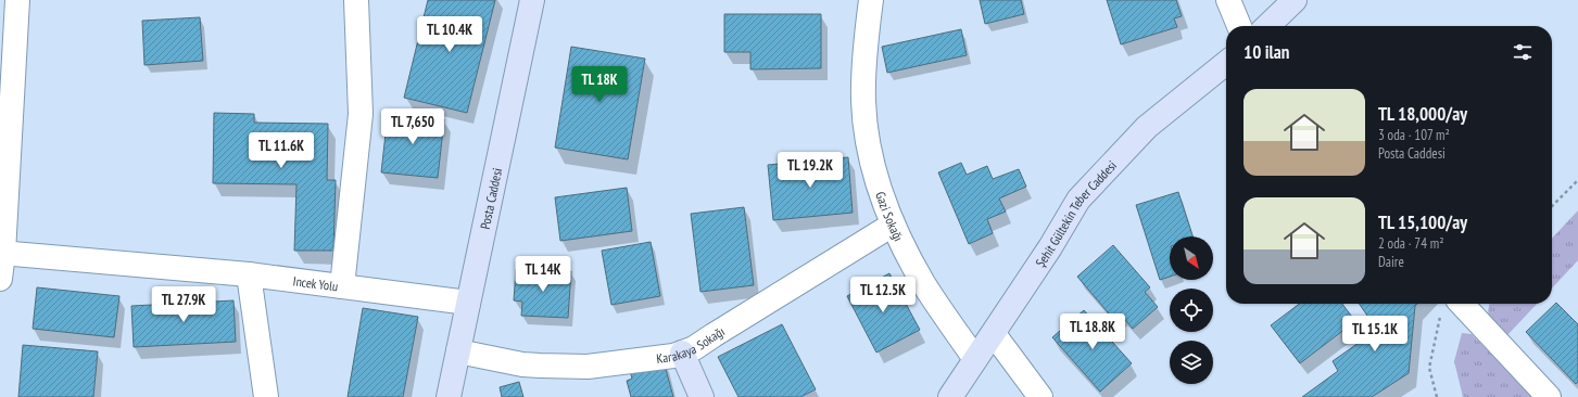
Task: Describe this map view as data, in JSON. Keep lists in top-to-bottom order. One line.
{"streets":{"street":["Posta Caddesi","Gazi Sokağı","Şehit Gültekin Teber Caddesi","Incek Yolu","Karakaya Sokağı"]},"crossings":[["Posta Caddesi","Incek Yolu"],["Posta Caddesi","Karakaya Sokağı"],["Gazi Sokağı","Şehit Gültekin Teber Caddesi"],["Gazi Sokağı","Karakaya Sokağı"]],"north":"bottom right","page":{"price":["TL 10.4K","TL 18K","TL 7,650","TL 11.6K","TL 19.2K","TL 14K","TL 12.5K","TL 27.9K","TL 18.8K","TL 15.1K"],"heading":"10 ilan","list":[{"name":"TL 18,000/ay","note":"3 oda · 107 m² · Posta Caddesi"},{"name":"TL 15,100/ay","note":"2 oda · 74 m² · Daire"}]}}
